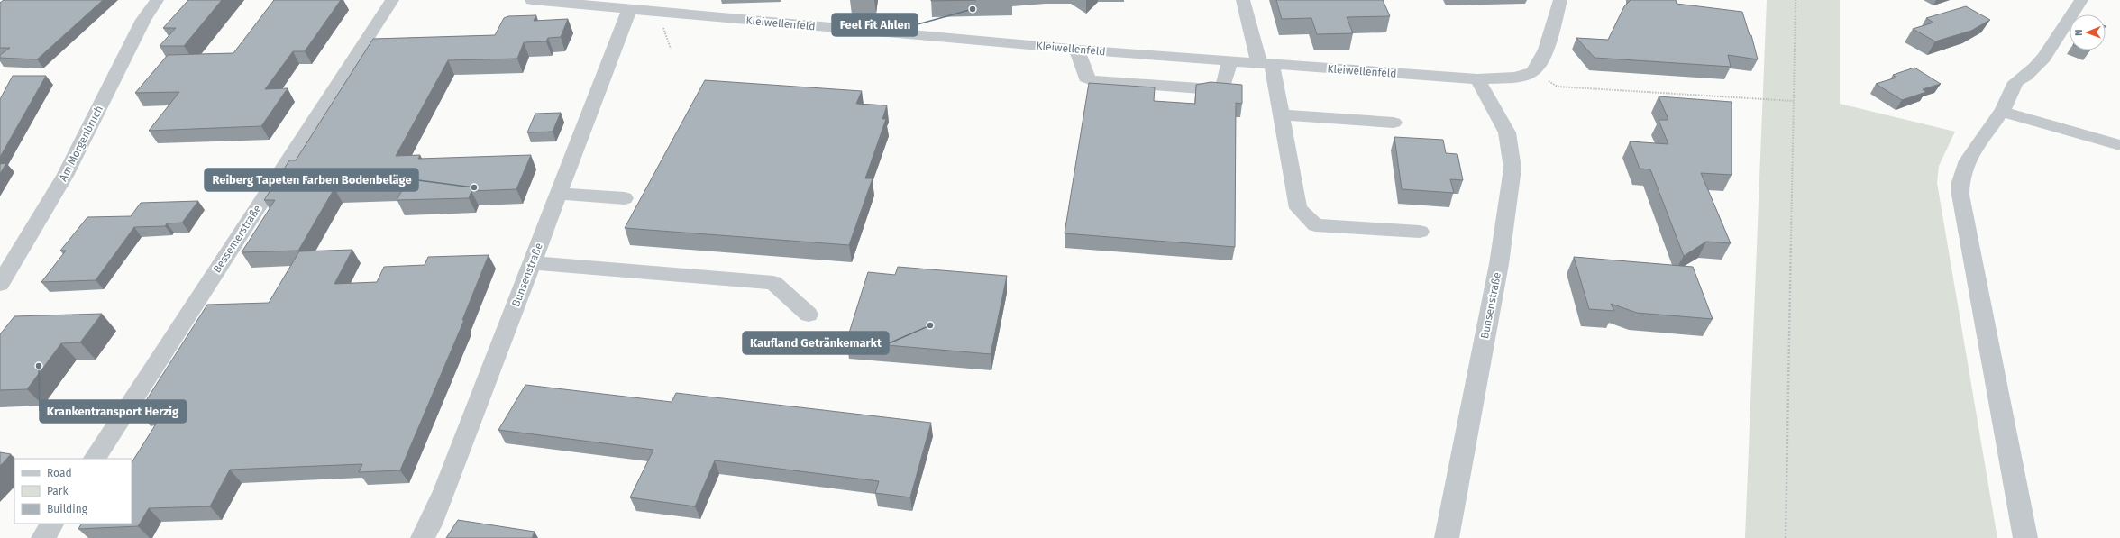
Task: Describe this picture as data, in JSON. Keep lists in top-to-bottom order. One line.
{"streets":{"street":["Kleiwellenfeld","Am Morgenbruch","Bessemerstraße","Bunsenstraße"]},"crossings":[["Kleiwellenfeld","Bunsenstraße"]],"places":["Feel Fit Ahlen","Reiberg Tapeten Farben Bodenbeläge","Kaufland Getränkemarkt","Krankentransport Herzig"],"legend":["Road","Park","Building"],"north":"left"}
